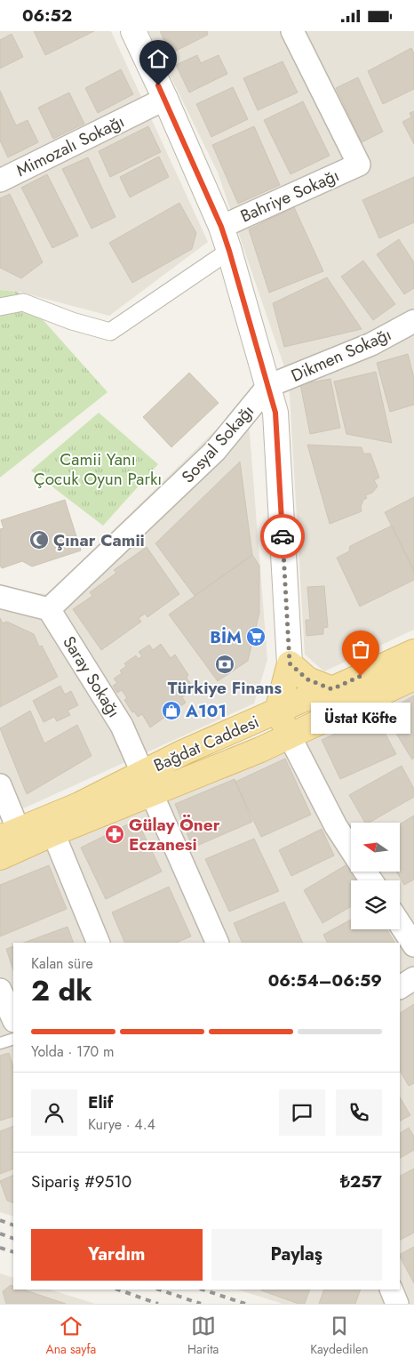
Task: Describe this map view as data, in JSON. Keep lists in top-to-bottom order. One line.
{"streets":{"main road":["Bağdat Caddesi"],"street":["Mimozalı Sokağı","Bahriye Sokağı","Dikmen Sokağı","Sosyal Sokağı","Saray Sokağı"]},"crossings":[["Dikmen Sokağı","Sosyal Sokağı"],["Sosyal Sokağı","Saray Sokağı"],["Saray Sokağı","Bağdat Caddesi"]],"parks":["Camii Yanı Çocuk Oyun Parkı"],"places":{"mosque":["Çınar Camii"],"supermarket":["BİM"],"bank":["Türkiye Finans"],"other":["Üstat Köfte"],"shop":["A101"],"pharmacy":["Gülay Öner Eczanesi"]},"north":"left","page":{"status":"06:52","bubble":"Üstat Köfte","heading":["2 dk","Kalan süre","06:54–06:59"],"panel":["Elif","Kurye · 4.4","Sipariş #9510","₺257"],"bar":"Yolda · 170 m","buttons":["Yardım","Paylaş"],"tabs":["Ana sayfa","Harita","Kaydedilen"]}}
